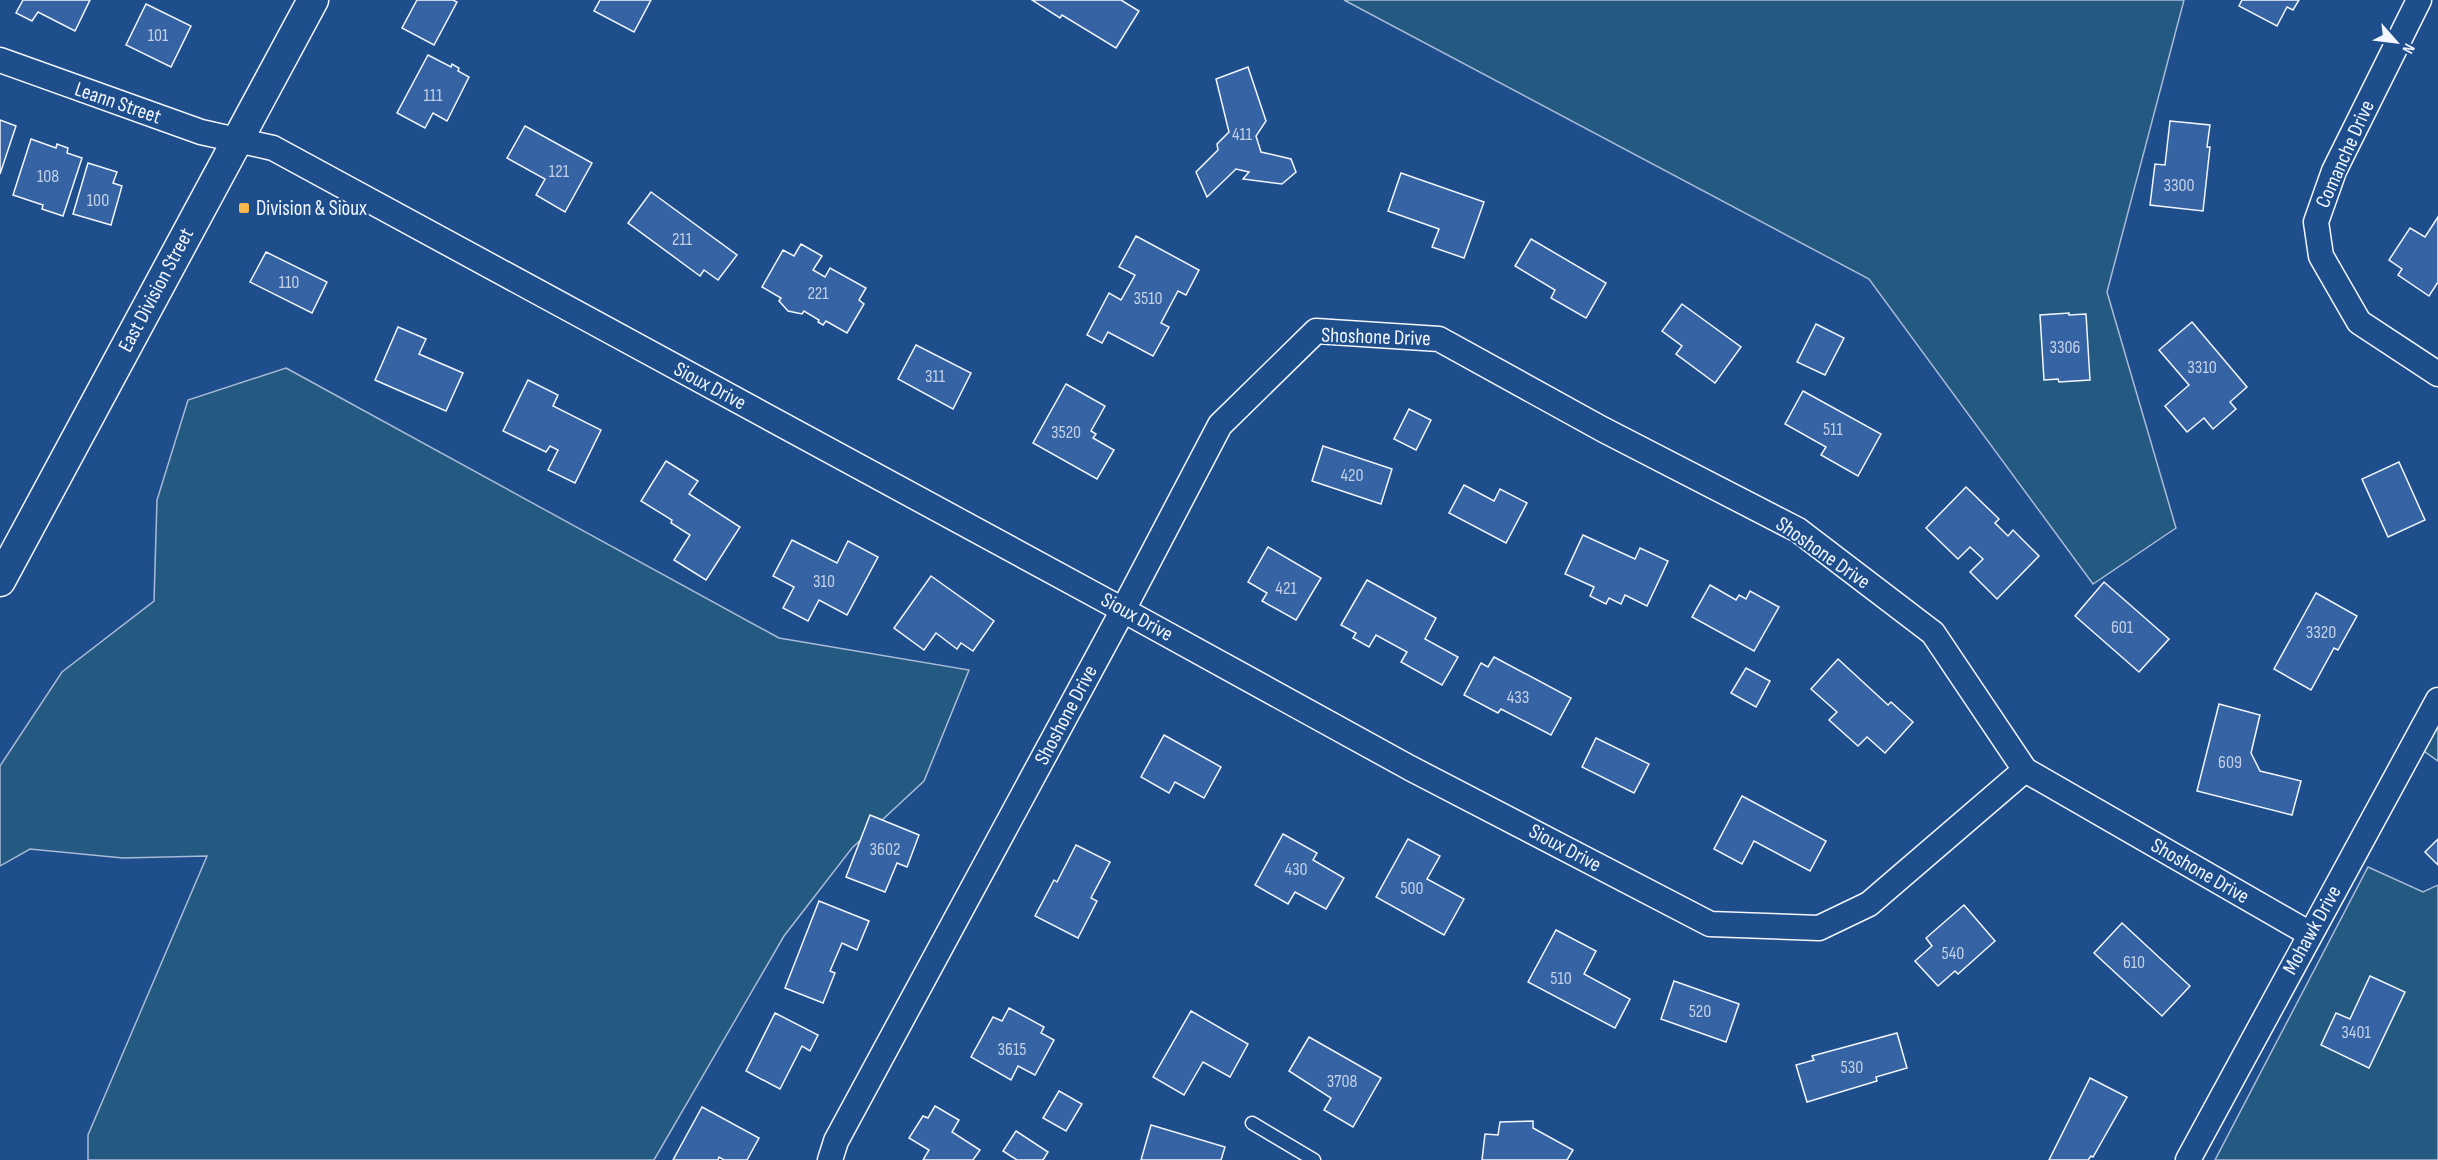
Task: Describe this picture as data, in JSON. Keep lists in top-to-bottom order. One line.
{"streets":{"street":["Leann Street","Comanche Drive","East Division Street","Shoshone Drive","Sioux Drive","Mohawk Drive"]},"crossings":[["Leann Street","East Division Street"],["Leann Street","Sioux Drive"],["East Division Street","Sioux Drive"],["Shoshone Drive","Sioux Drive"],["Shoshone Drive","Mohawk Drive"]],"places":{"transit":["Division & Sioux"]},"house_numbers":["101","111","411","121","108","3300","100","211","110","221","3510","3306","3310","311","511","3520","420","310","421","601","3320","433","609","3602","430","500","540","610","510","520","3401","3615","530","3708"],"north":"bottom right"}
